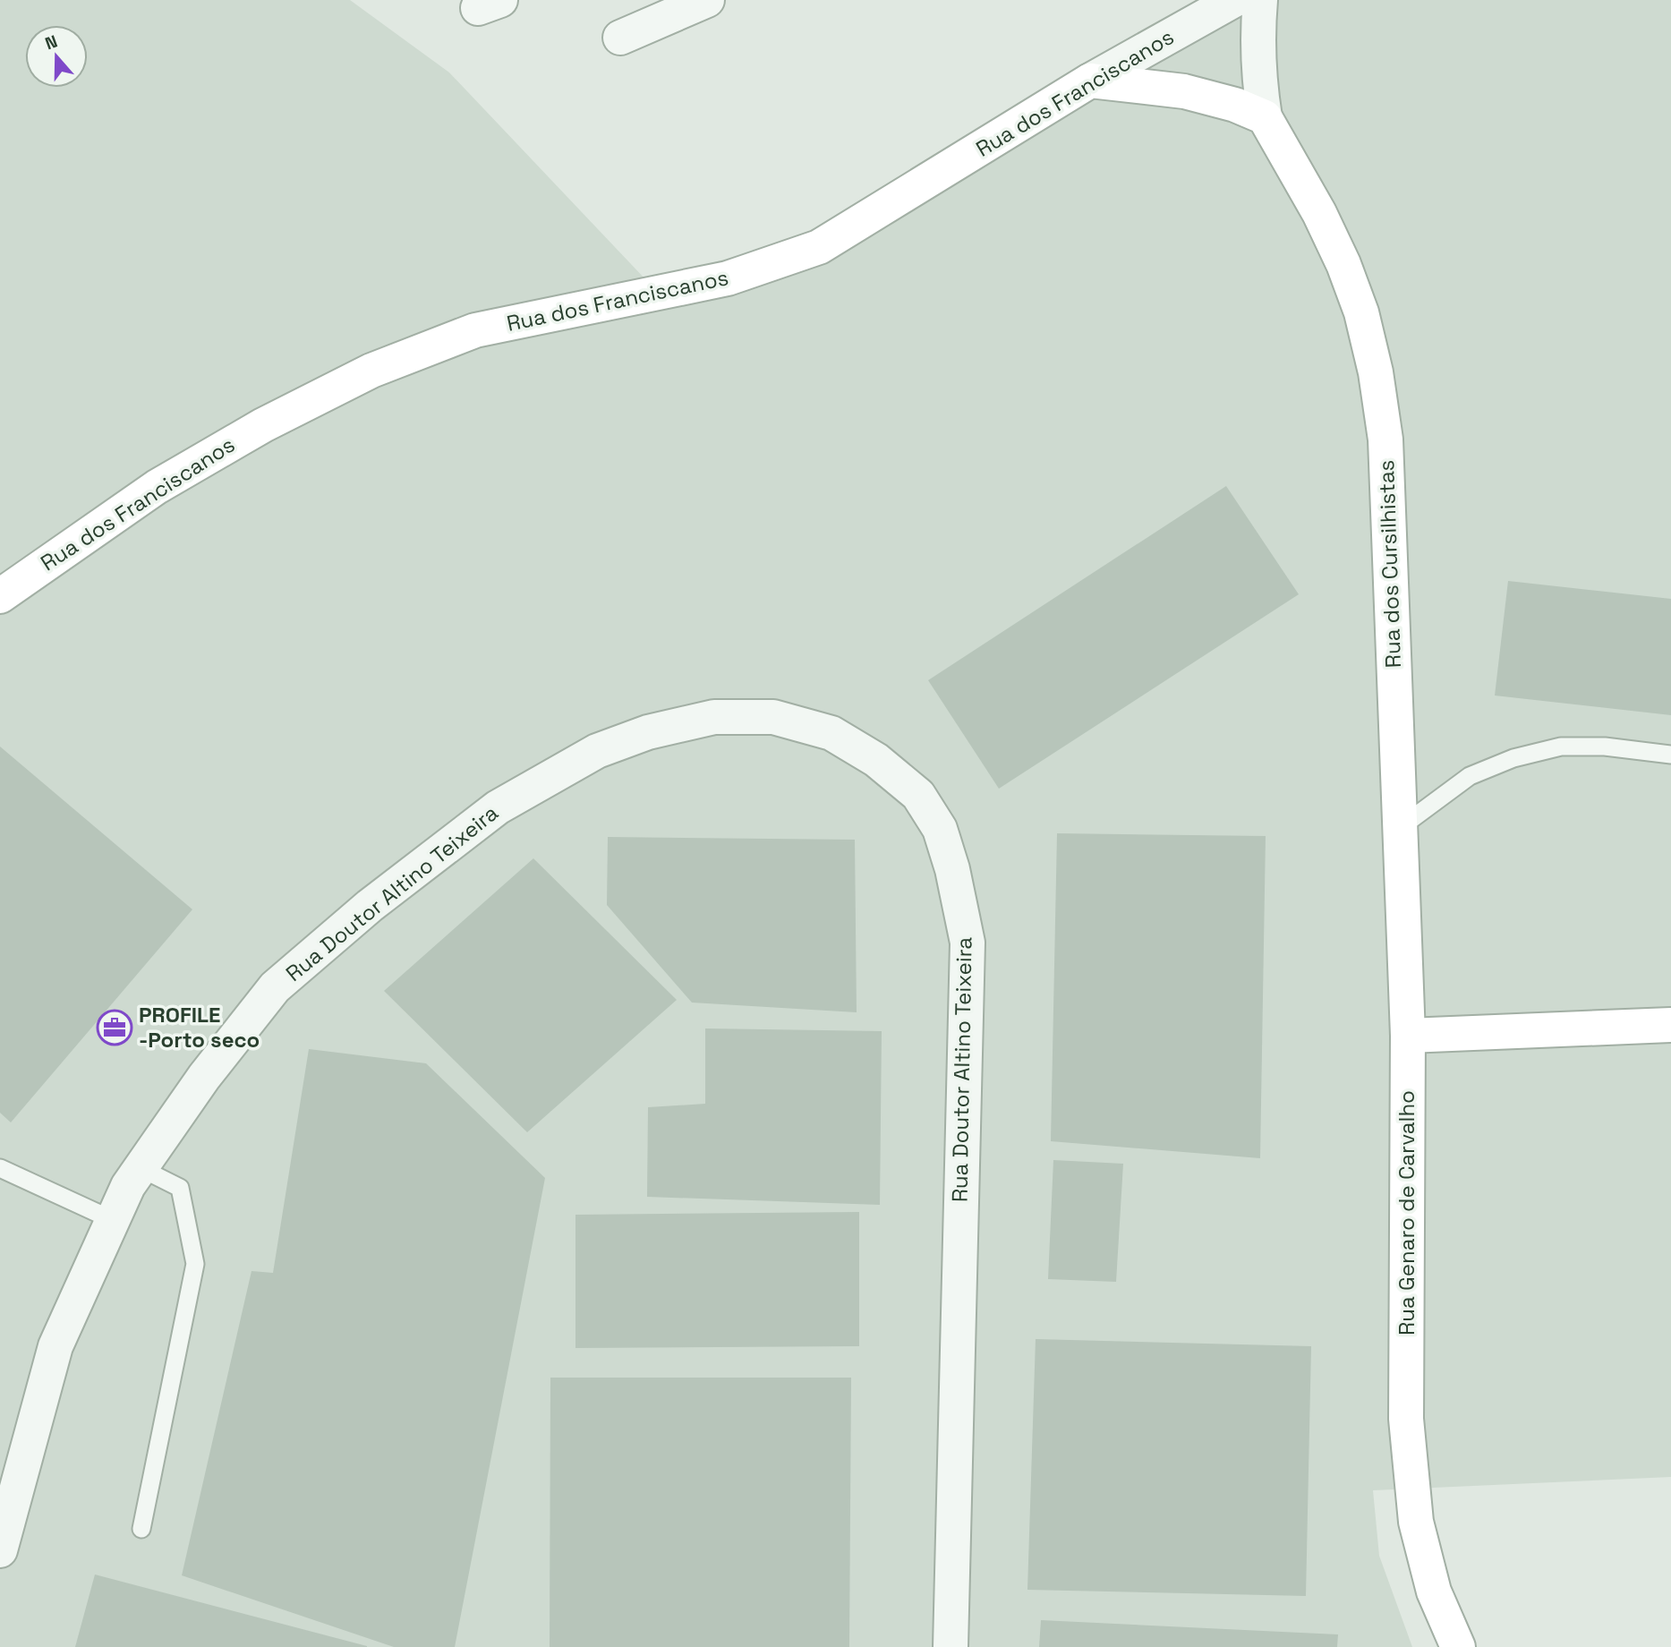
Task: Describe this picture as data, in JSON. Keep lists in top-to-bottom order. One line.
{"streets":{"main road":["Rua dos Franciscanos","Rua dos Cursilhistas","Rua Genaro de Carvalho"],"street":["Rua Doutor Altino Teixeira"]},"crossings":[["Rua dos Cursilhistas","Rua Genaro de Carvalho"]],"places":{"office":["PROFILE -Porto seco"]},"north":"top"}
